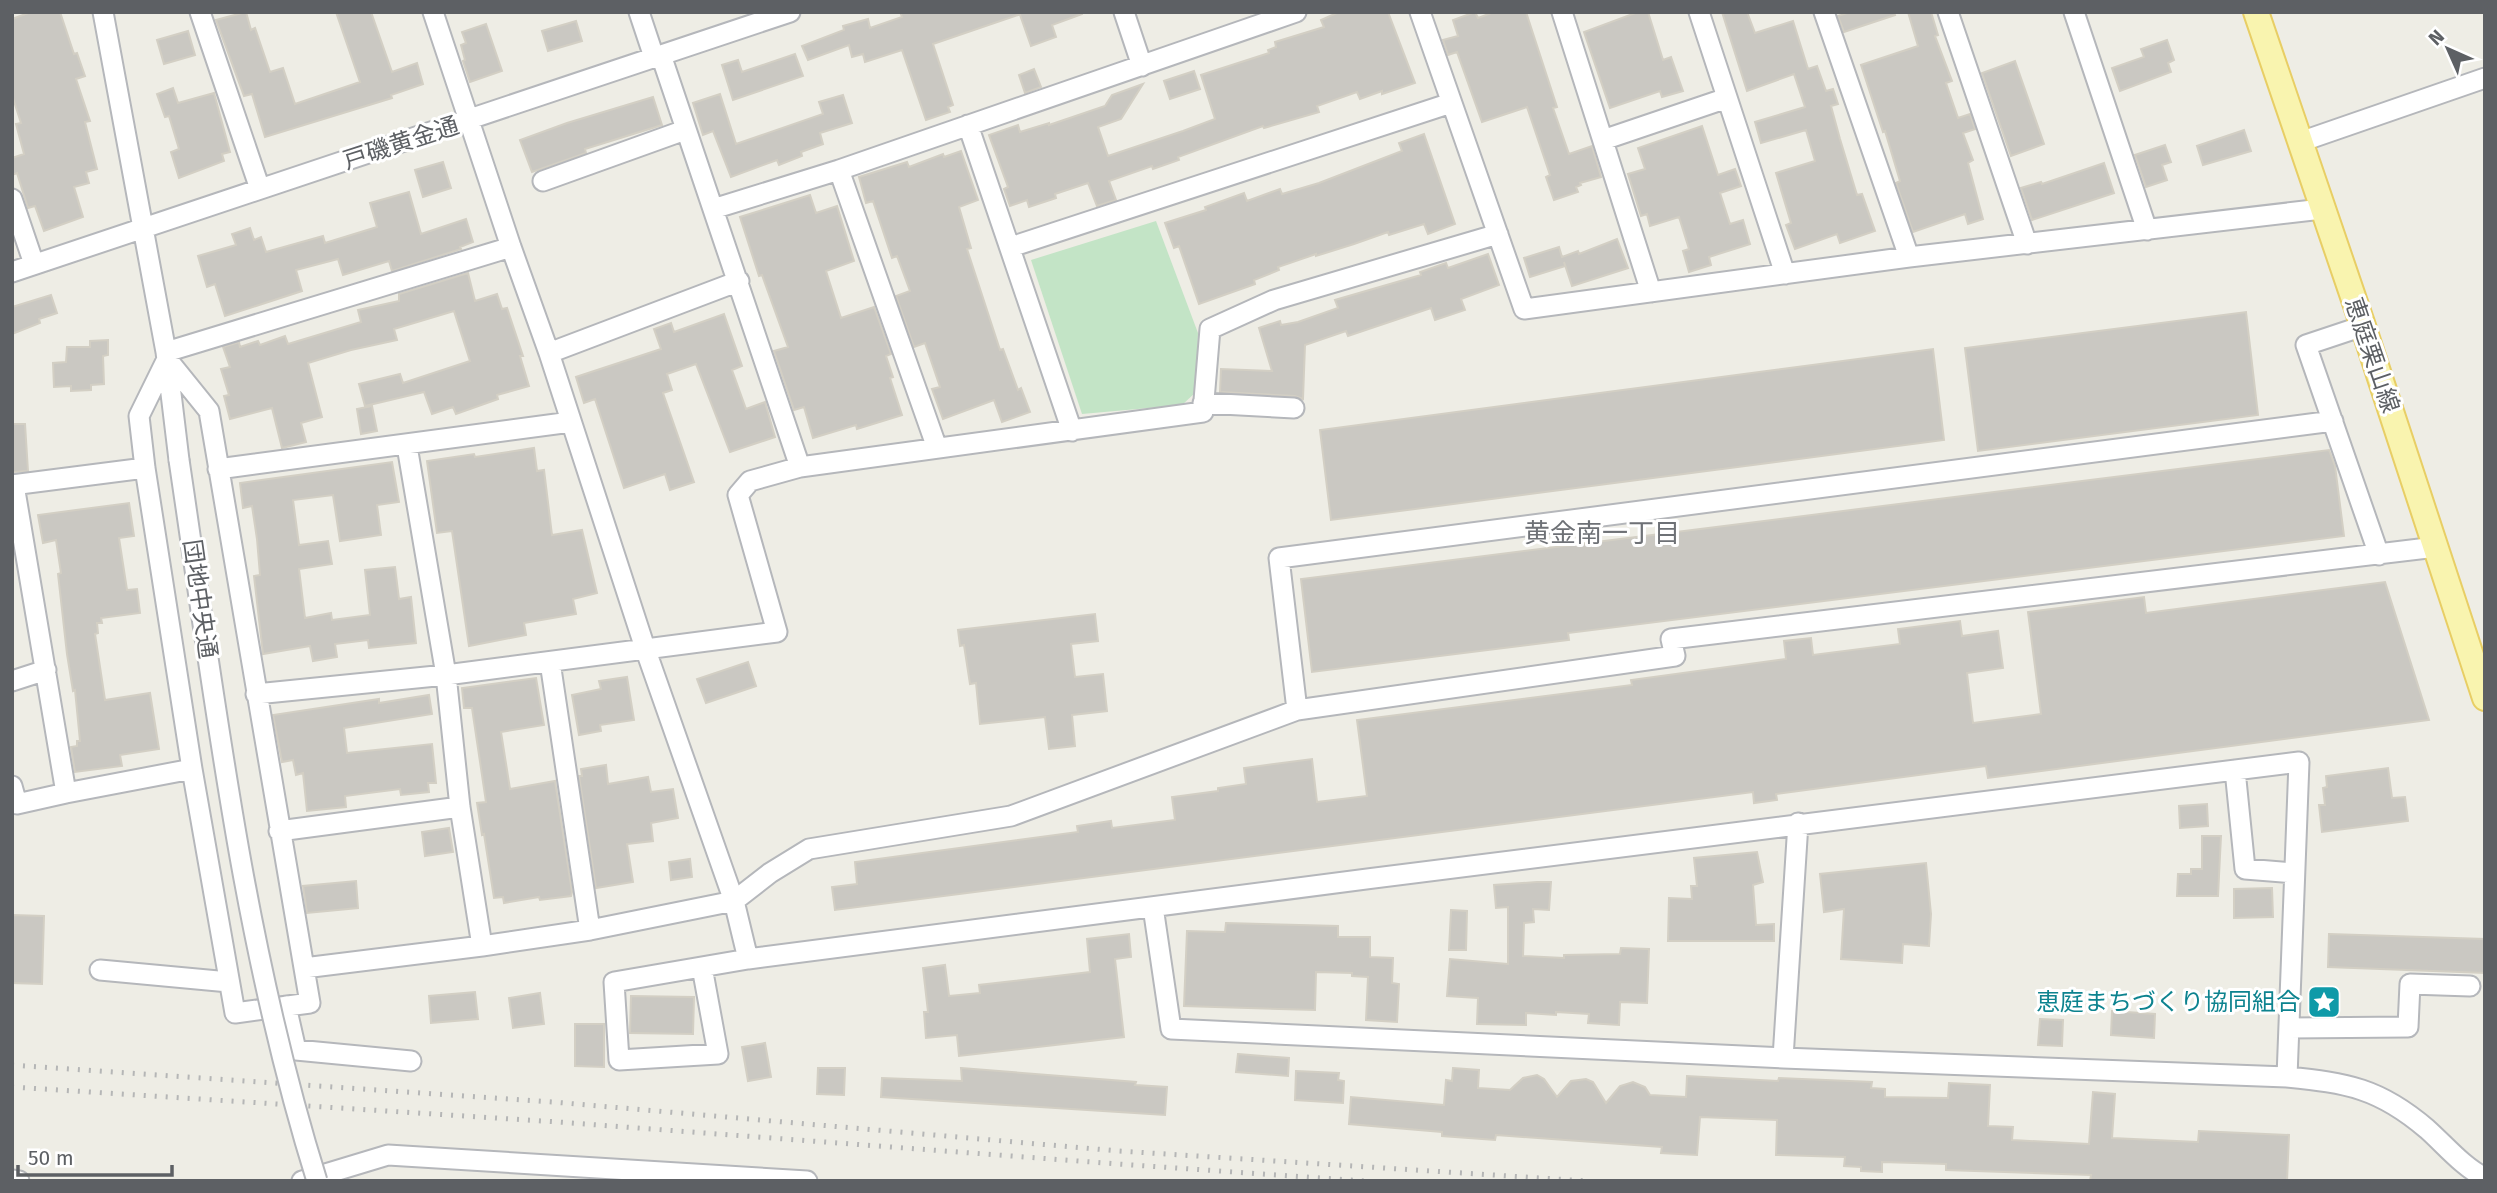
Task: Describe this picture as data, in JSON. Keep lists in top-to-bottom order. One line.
{"streets":{"main road":["恵庭栗山線"],"street":["戸磯黄金通","団地中央通"]},"crossings":[["戸磯黄金通","団地中央通"]],"districts":["黄金南一丁目"],"places":{"place":["恵庭まちづくり協同組合"]},"scale_bar":"50 m","north":"top left"}
